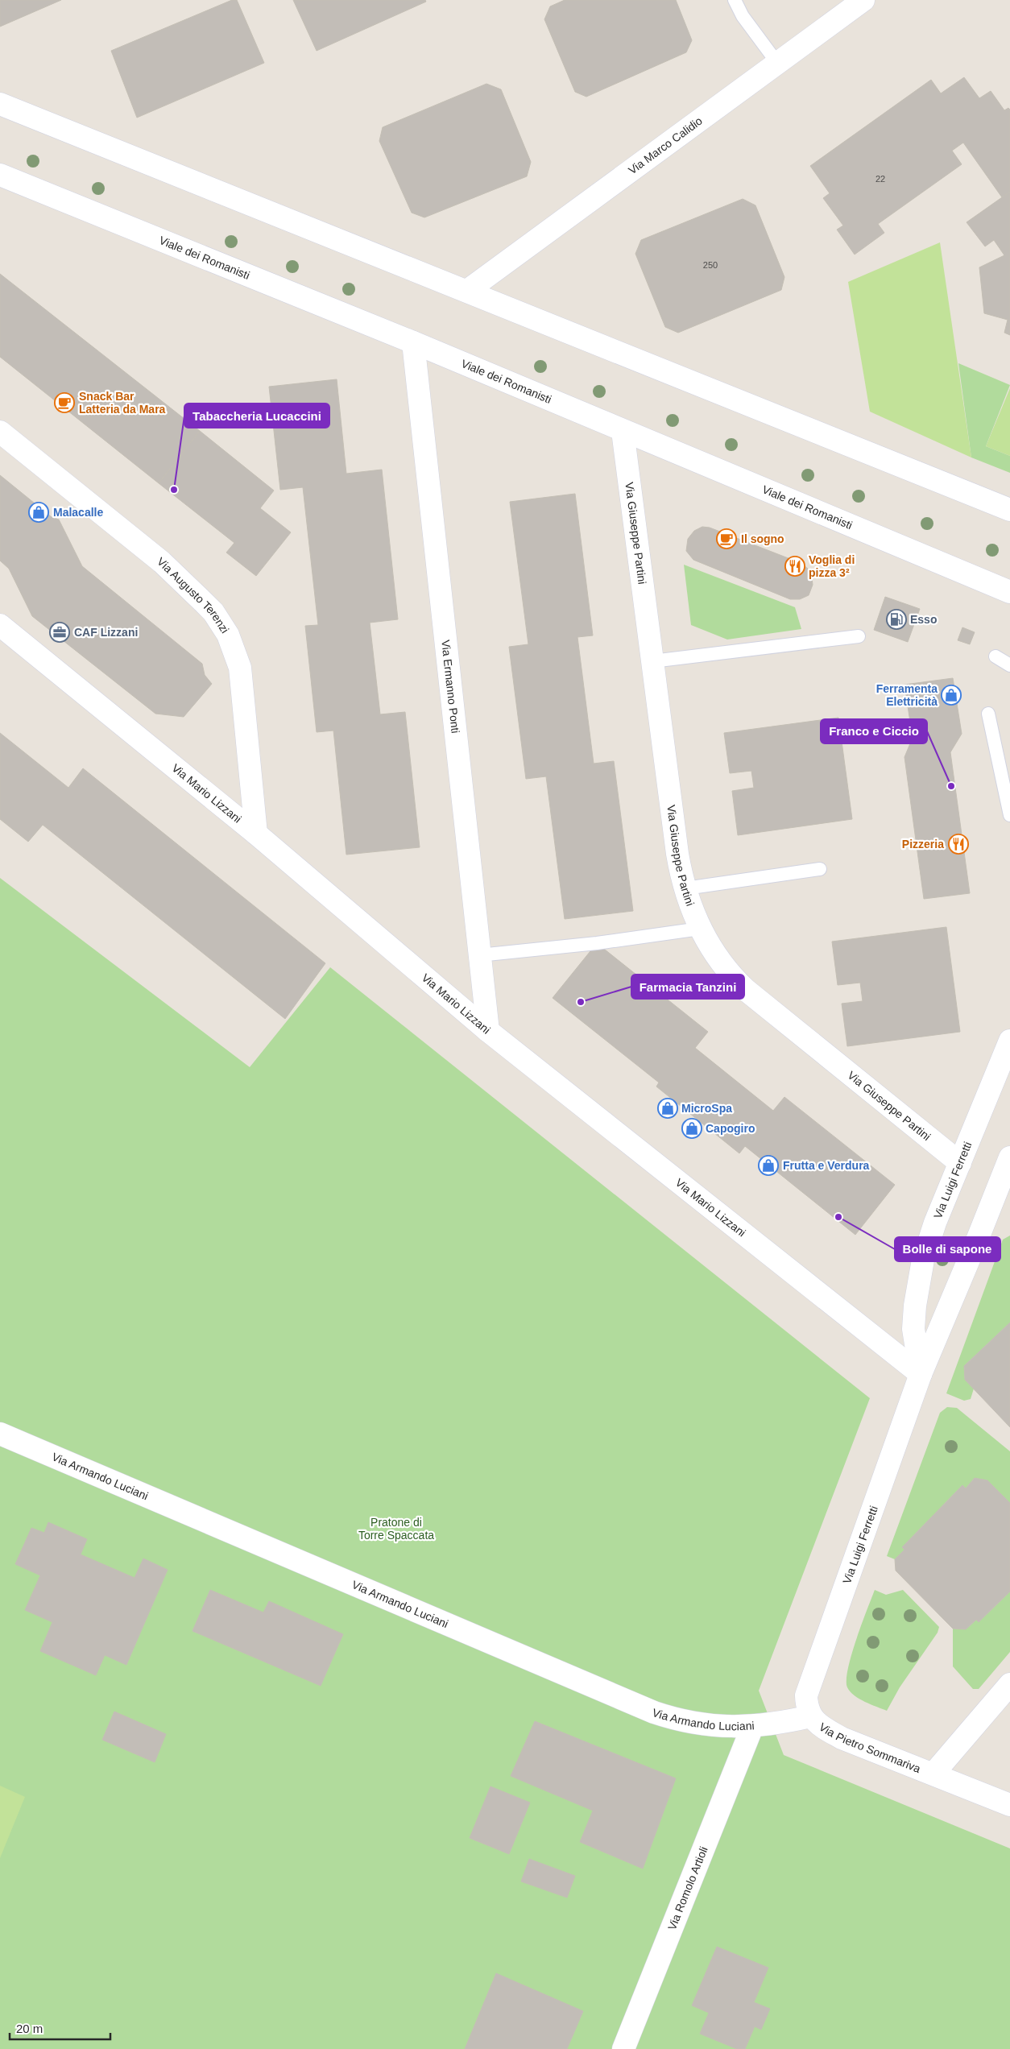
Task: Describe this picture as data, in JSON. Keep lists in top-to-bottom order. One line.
{"streets":{"street":["Via Marco Calidio","Viale dei Romanisti","Via Giuseppe Partini","Via Augusto Terenzi","Via Ermanno Ponti","Via Mario Lizzani","Via Luigi Ferretti","Via Armando Luciani","Via Pietro Sommariva","Via Romolo Artioli"]},"crossings":[["Viale dei Romanisti","Via Giuseppe Partini"],["Viale dei Romanisti","Via Ermanno Ponti"],["Via Giuseppe Partini","Via Luigi Ferretti"],["Via Augusto Terenzi","Via Mario Lizzani"],["Via Ermanno Ponti","Via Mario Lizzani"],["Via Mario Lizzani","Via Luigi Ferretti"],["Via Luigi Ferretti","Via Armando Luciani"],["Via Luigi Ferretti","Via Pietro Sommariva"],["Via Armando Luciani","Via Pietro Sommariva"],["Via Armando Luciani","Via Romolo Artioli"]],"parks":["Pratone di Torre Spaccata"],"places":{"cafe":["Snack Bar Latteria da Mara","Il sogno"],"other":["Tabaccheria Lucaccini","Franco e Ciccio","Farmacia Tanzini","Bolle di sapone"],"shop":["Malacalle","Ferramenta Elettricità","MicroSpa","Capogiro","Frutta e Verdura"],"restaurant":["Voglia di pizza 3²","Pizzeria"],"fuel station":["Esso"],"office":["CAF Lizzani"]},"house_numbers":["22","250"],"scale_bar":"20 m"}
